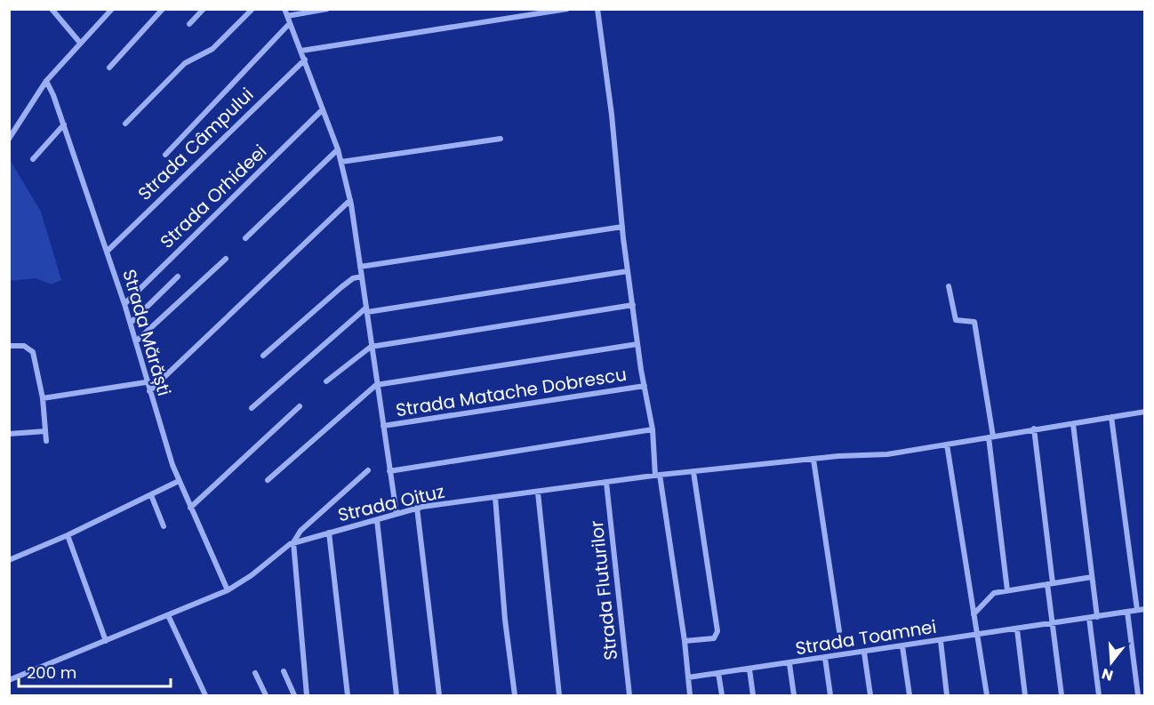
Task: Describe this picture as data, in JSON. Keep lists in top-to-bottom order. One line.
{"streets":{"street":["Strada Câmpului","Strada Orhideei","Strada Mărăști","Strada Matache Dobrescu","Strada Oituz","Strada Fluturilor","Strada Toamnei"]},"crossings":[["Strada Câmpului","Strada Mărăști"],["Strada Orhideei","Strada Mărăști"],["Strada Mărăști","Strada Oituz"],["Strada Oituz","Strada Fluturilor"]],"scale_bar":"200 m","north":"bottom"}
